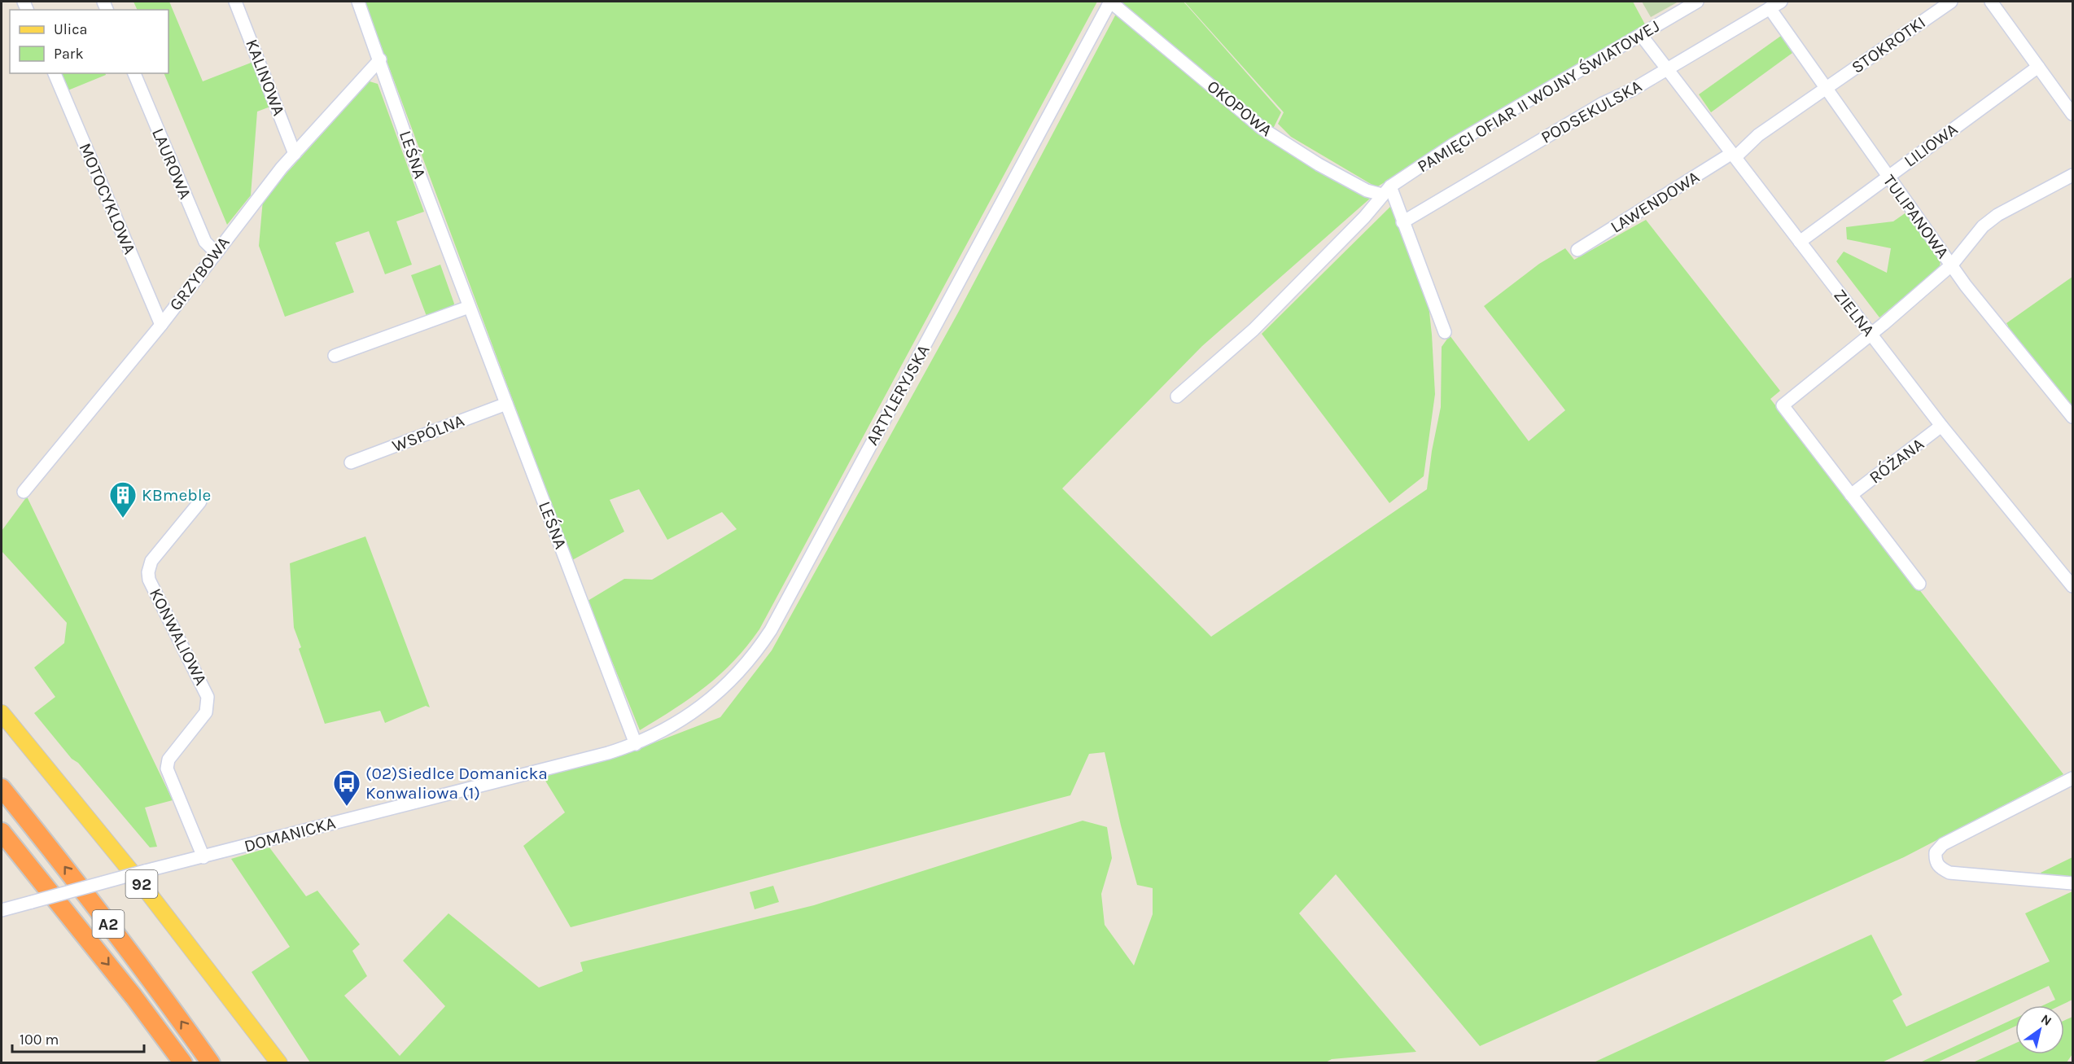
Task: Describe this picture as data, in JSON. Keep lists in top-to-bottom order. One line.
{"streets":{"highway":["A2"],"main road":["92"],"street":["STOKROTKI","KALINOWA","PAMIĘCI OFIAR II WOJNY ŚWIATOWEJ","OKOPOWA","PODSEKULSKA","LILIOWA","LEŚNA","LAUROWA","MOTOCYKLOWA","LAWENDOWA","TULIPANOWA","GRZYBOWA","ZIELNA","ARTYLERYJSKA","WSPÓLNA","RÓŻANA","KONWALIOWA","DOMANICKA"]},"crossings":[["STOKROTKI","LAWENDOWA"],["STOKROTKI","TULIPANOWA"],["KALINOWA","GRZYBOWA"],["PAMIĘCI OFIAR II WOJNY ŚWIATOWEJ","OKOPOWA"],["PAMIĘCI OFIAR II WOJNY ŚWIATOWEJ","ZIELNA"],["OKOPOWA","ARTYLERYJSKA"],["PODSEKULSKA","TULIPANOWA"],["PODSEKULSKA","ZIELNA"],["LILIOWA","TULIPANOWA"],["LILIOWA","ZIELNA"],["LEŚNA","GRZYBOWA"],["LEŚNA","ARTYLERYJSKA"],["LEŚNA","WSPÓLNA"],["LEŚNA","DOMANICKA"],["LAUROWA","GRZYBOWA"],["MOTOCYKLOWA","GRZYBOWA"],["LAWENDOWA","TULIPANOWA"],["LAWENDOWA","ZIELNA"],["ZIELNA","RÓŻANA"],["ARTYLERYJSKA","DOMANICKA"],["KONWALIOWA","DOMANICKA"]],"places":{"building":["KBmeble"],"bus stop":["(02)Siedlce Domanicka Konwaliowa (1)"]},"legend":["Ulica","Park"],"scale_bar":"100 m","north":"top right"}
